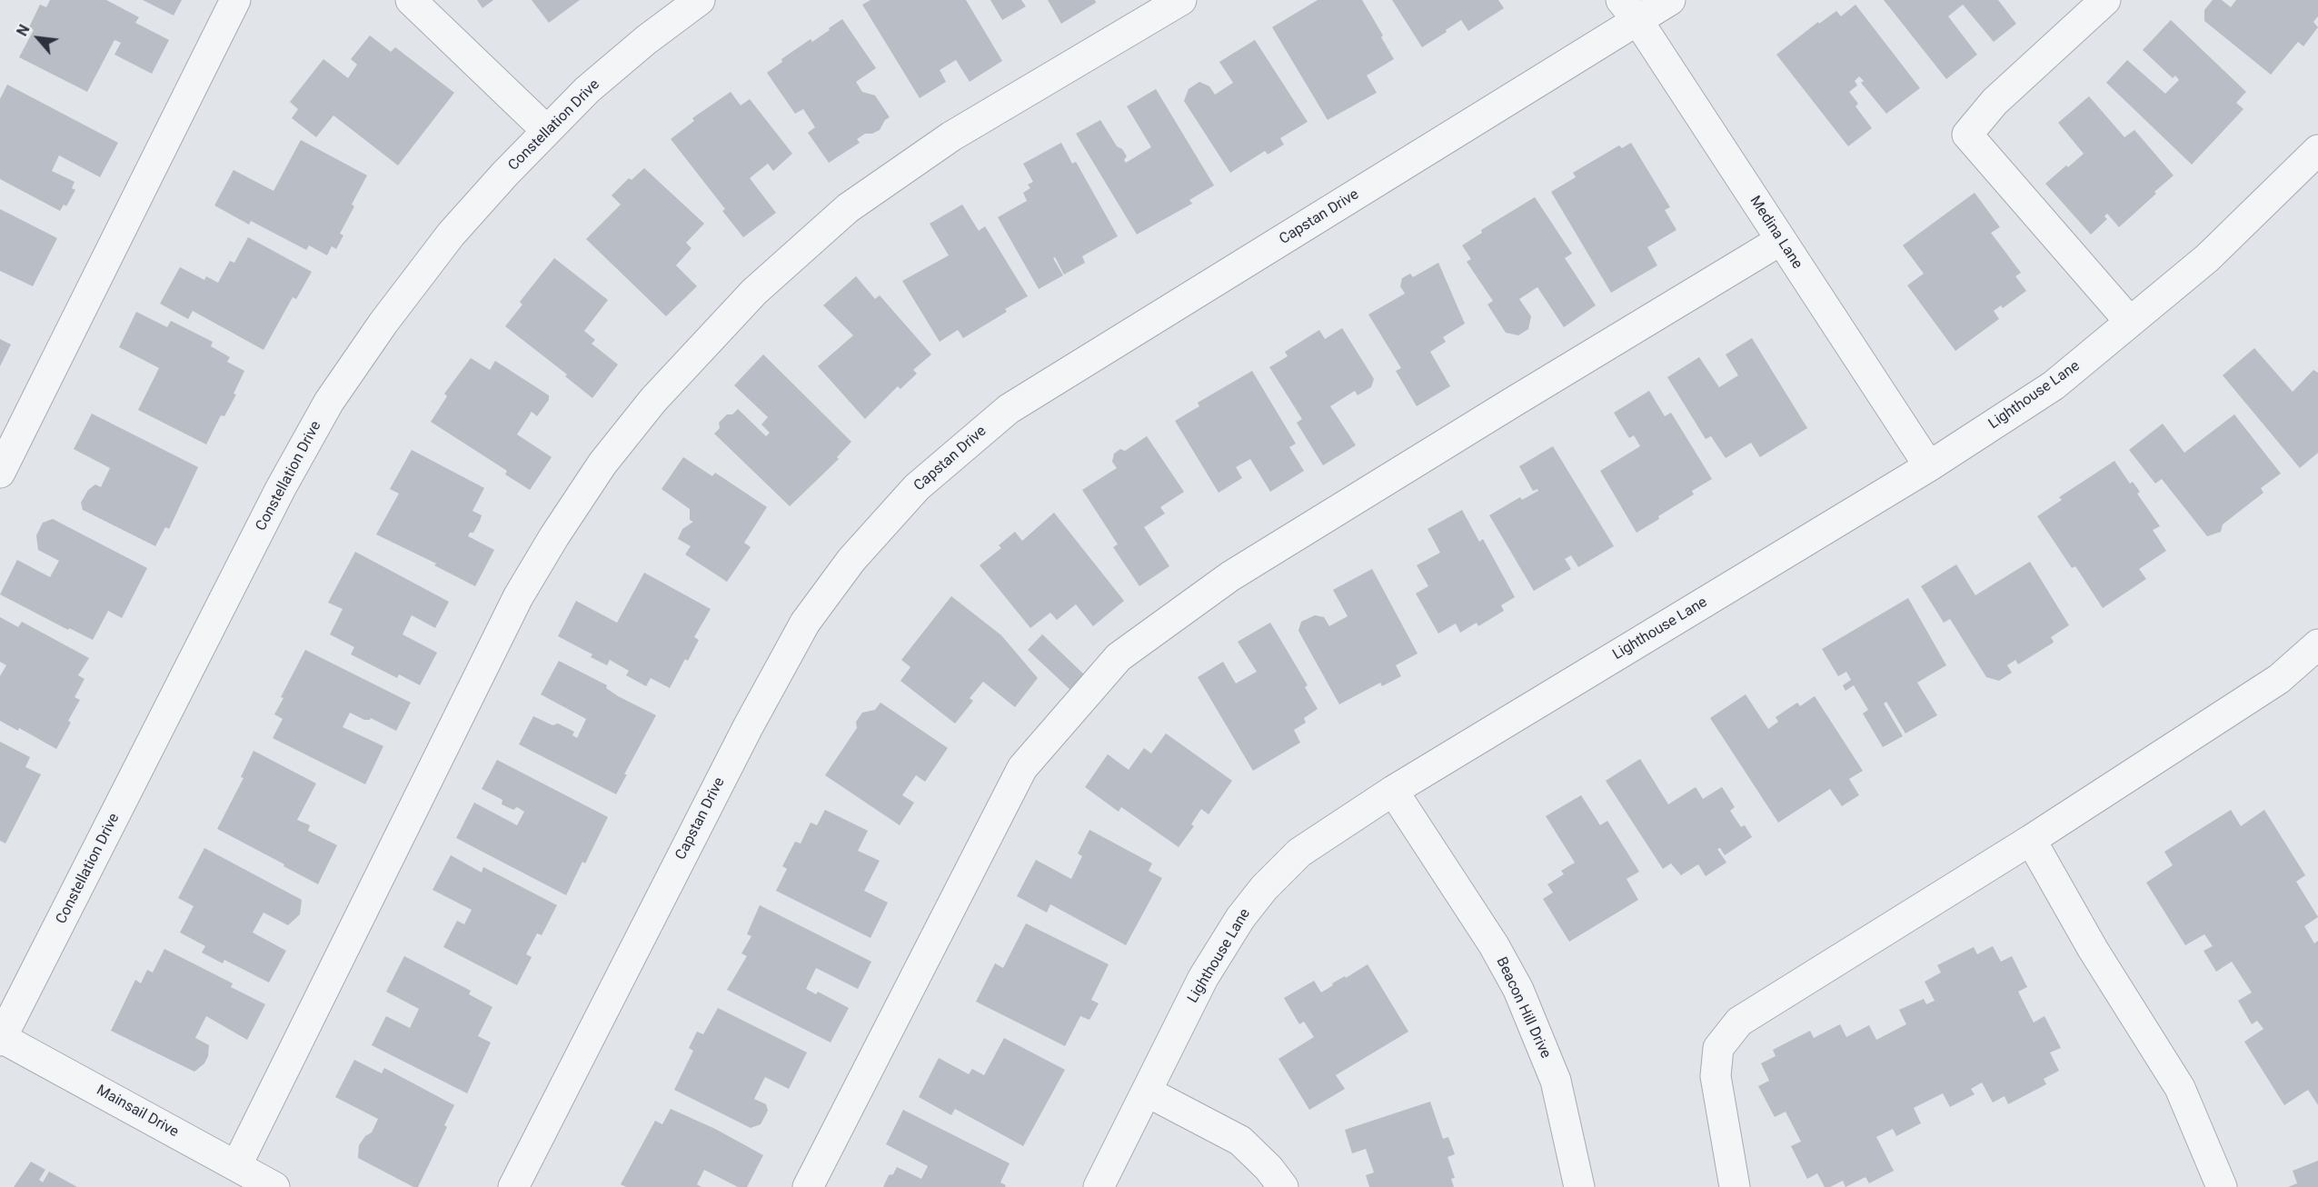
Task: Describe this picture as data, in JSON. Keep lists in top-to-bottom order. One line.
{"streets":{"street":["Constellation Drive","Capstan Drive","Medina Lane","Lighthouse Lane","Beacon Hill Drive","Mainsail Drive"]},"crossings":[["Constellation Drive","Mainsail Drive"],["Capstan Drive","Medina Lane"],["Medina Lane","Lighthouse Lane"],["Lighthouse Lane","Beacon Hill Drive"]],"north":"top left"}
